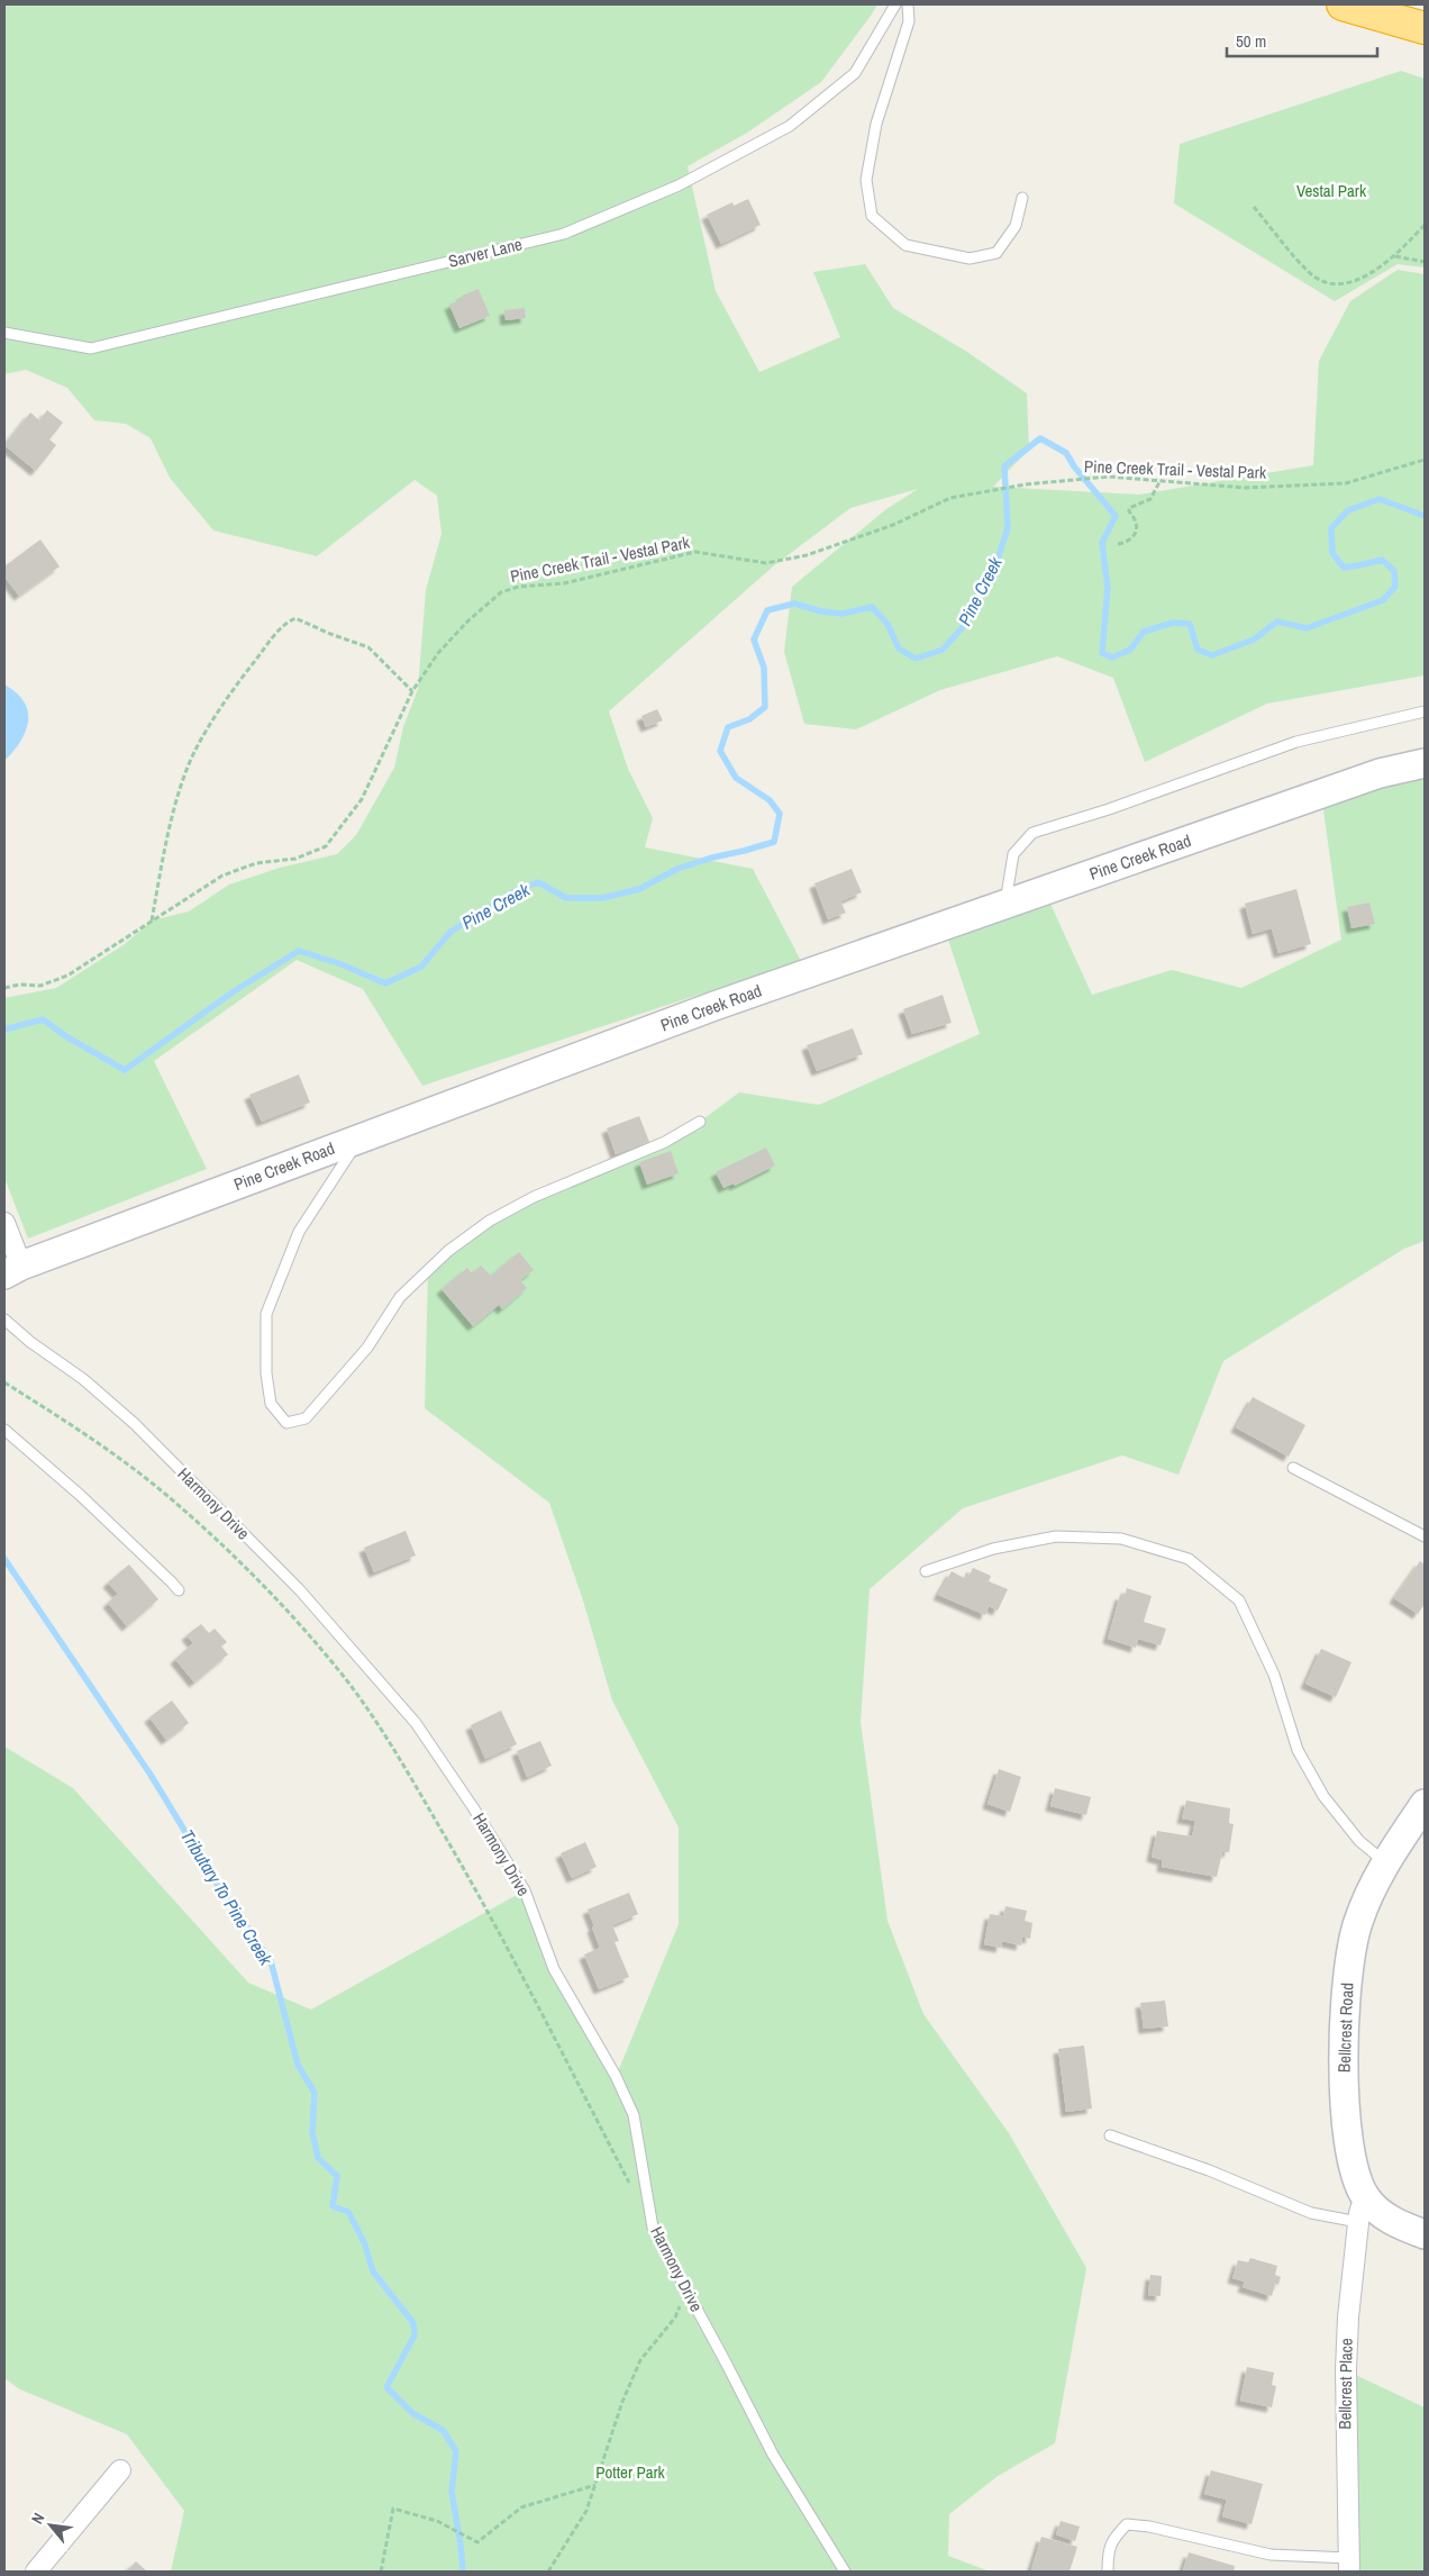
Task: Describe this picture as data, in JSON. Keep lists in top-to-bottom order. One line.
{"streets":{"street":["Pine Creek Road","Bellcrest Road","Bellcrest Place"],"lane":["Sarver Lane","Harmony Drive"],"path":["Pine Creek Trail - Vestal Park"]},"crossings":[["Bellcrest Road","Bellcrest Place"]],"water":["Pine Creek","Tributary To Pine Creek"],"parks":["Vestal Park","Potter Park"],"scale_bar":"50 m","north":"top left"}
